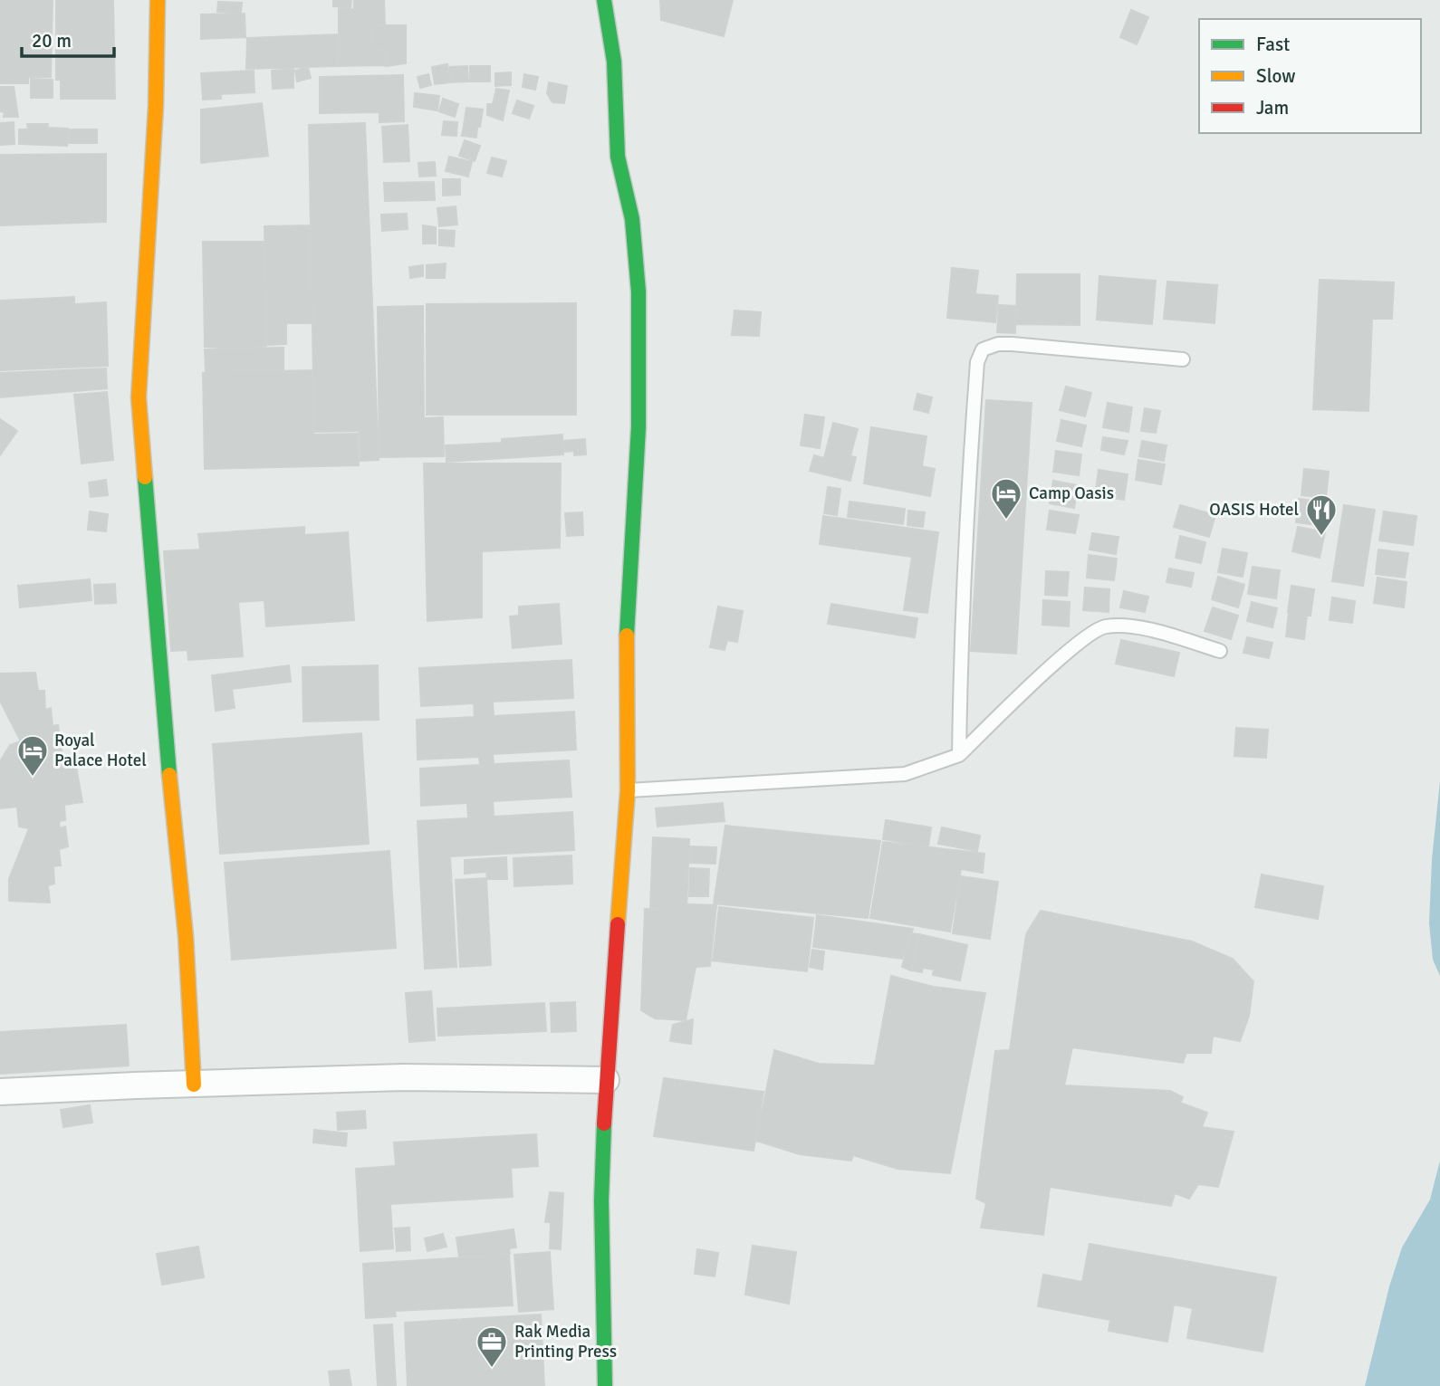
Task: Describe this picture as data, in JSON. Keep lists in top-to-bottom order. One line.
{"places":{"hotel":["Camp Oasis","Royal Palace Hotel"],"restaurant":["OASIS Hotel"],"office":["Rak Media Printing Press"]},"legend":["Fast","Slow","Jam"],"scale_bar":"20 m"}
